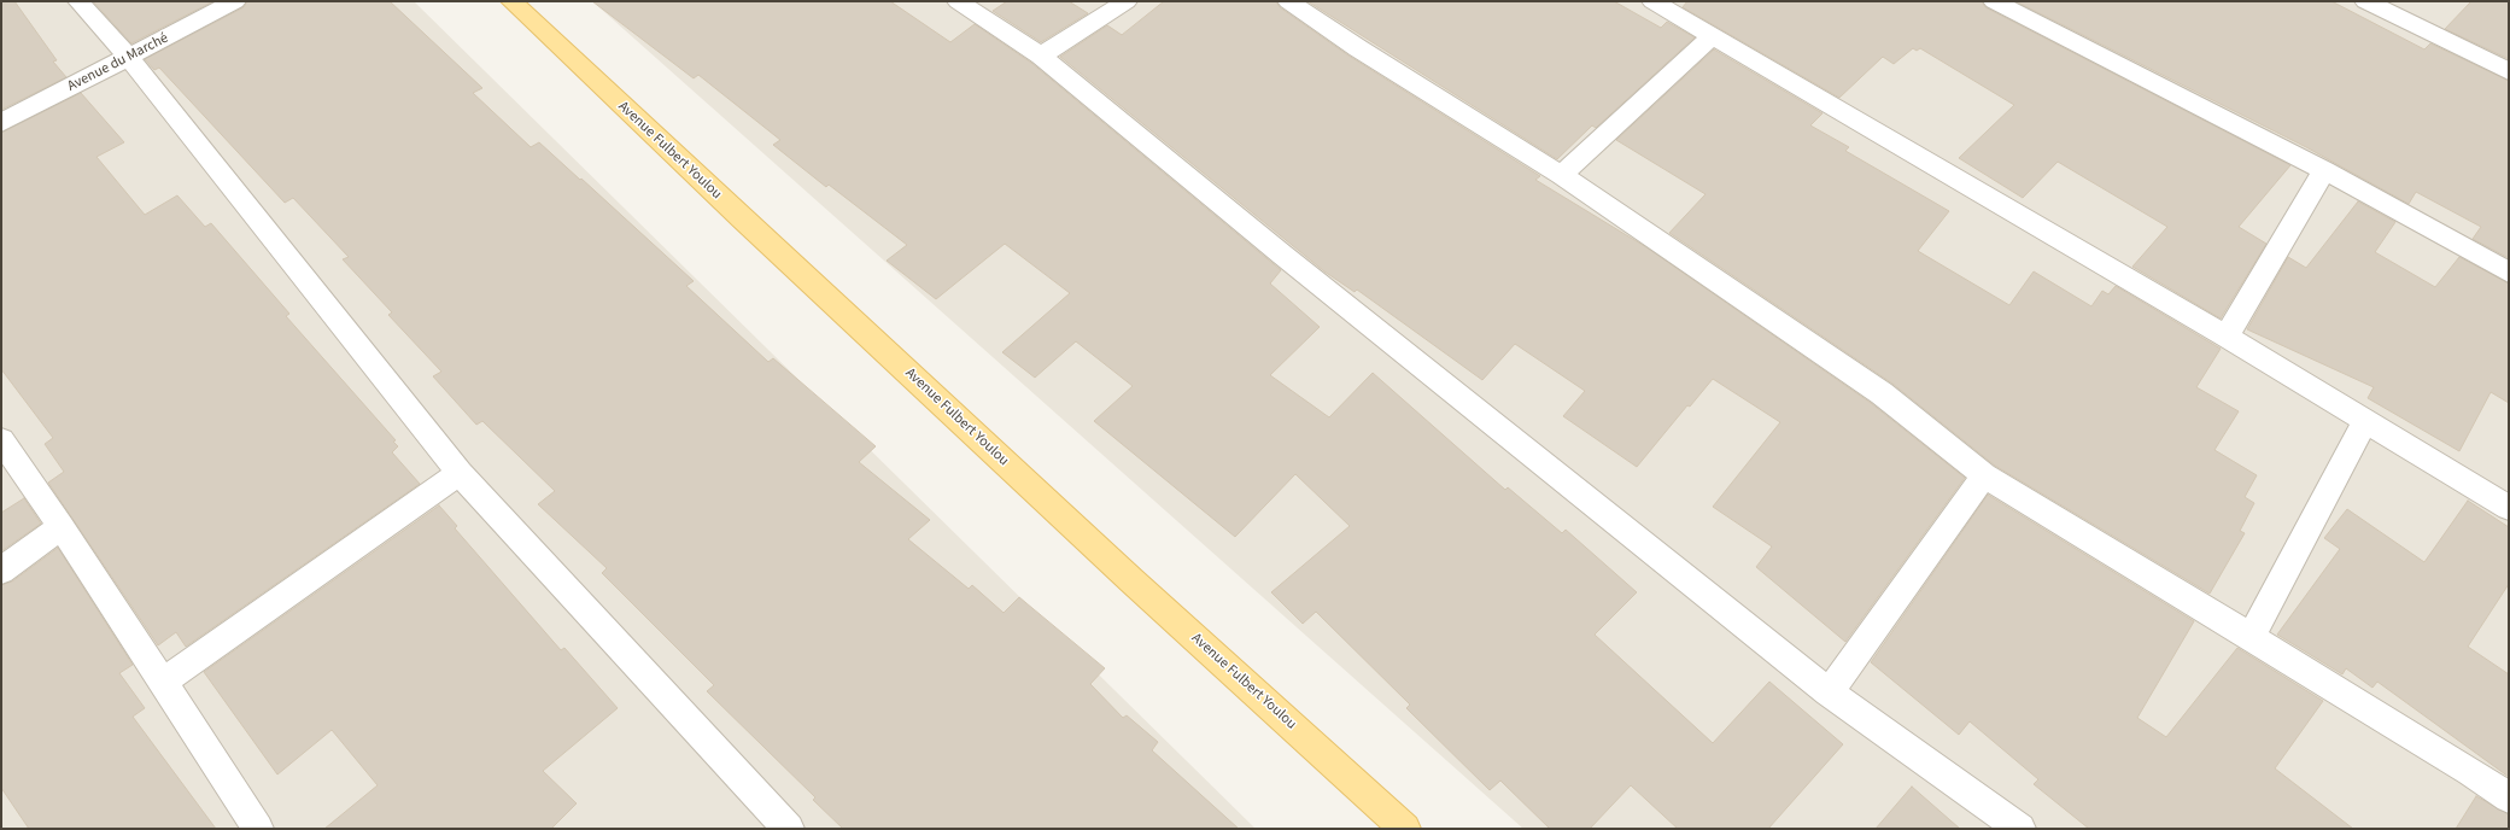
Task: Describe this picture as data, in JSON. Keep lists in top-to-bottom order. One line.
{"streets":{"main road":["Avenue Fulbert Youlou"],"street":["Avenue du Marché"]}}
